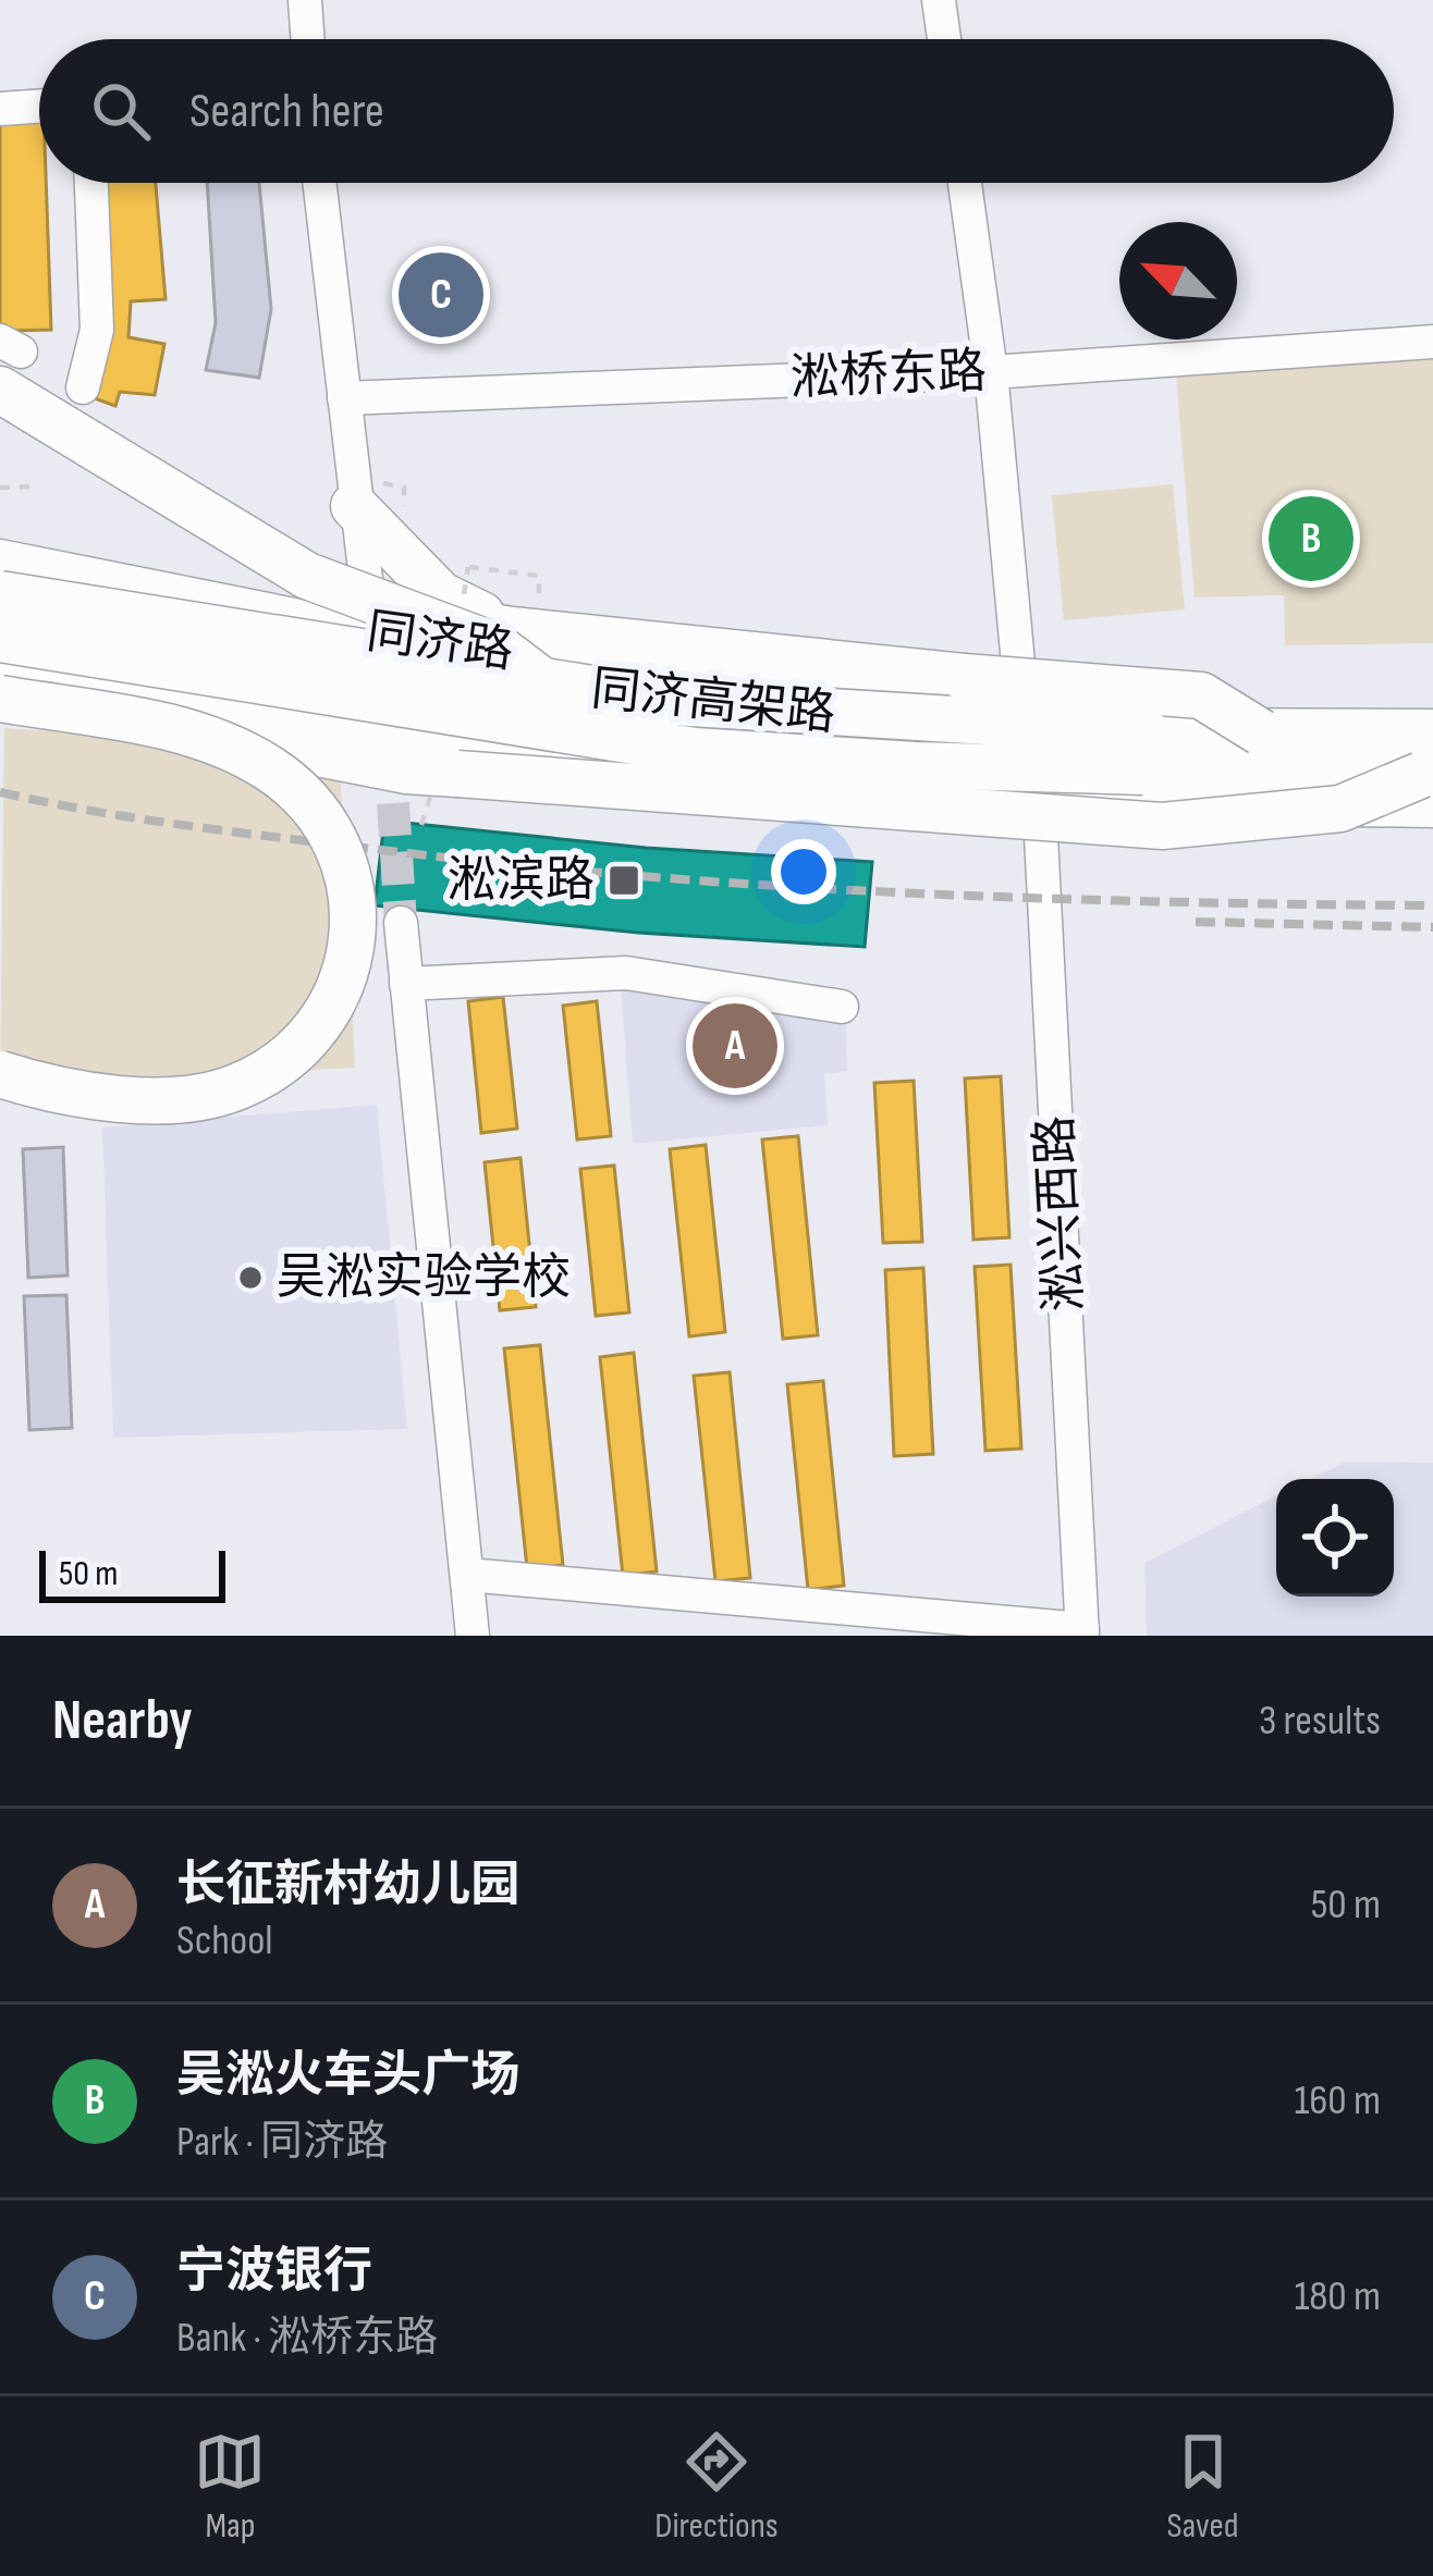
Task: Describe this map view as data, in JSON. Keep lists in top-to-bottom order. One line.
{"streets":{"highway":["同济高架路"],"main road":["同济路"],"street":["淞桥东路","淞兴西路"]},"crossings":[["淞桥东路","淞兴西路"],["同济路","同济高架路"],["同济路","淞兴西路"]],"places":{"transit":["淞滨路"],"other":["吴淞实验学校"]},"scale_bar":"50 m","north":"top left","page":{"search":"Search here","pins":["C","B","A"],"scale":"50 m","heading":["Nearby","3 results"],"list":[{"mark":"A","name":"长征新村幼儿园","note":"School","value":"50 m"},{"mark":"B","name":"吴淞火车头广场","note":"Park · 同济路","value":"160 m"},{"mark":"C","name":"宁波银行","note":"Bank · 淞桥东路","value":"180 m"}],"nav":["Map","Directions","Saved"]}}
